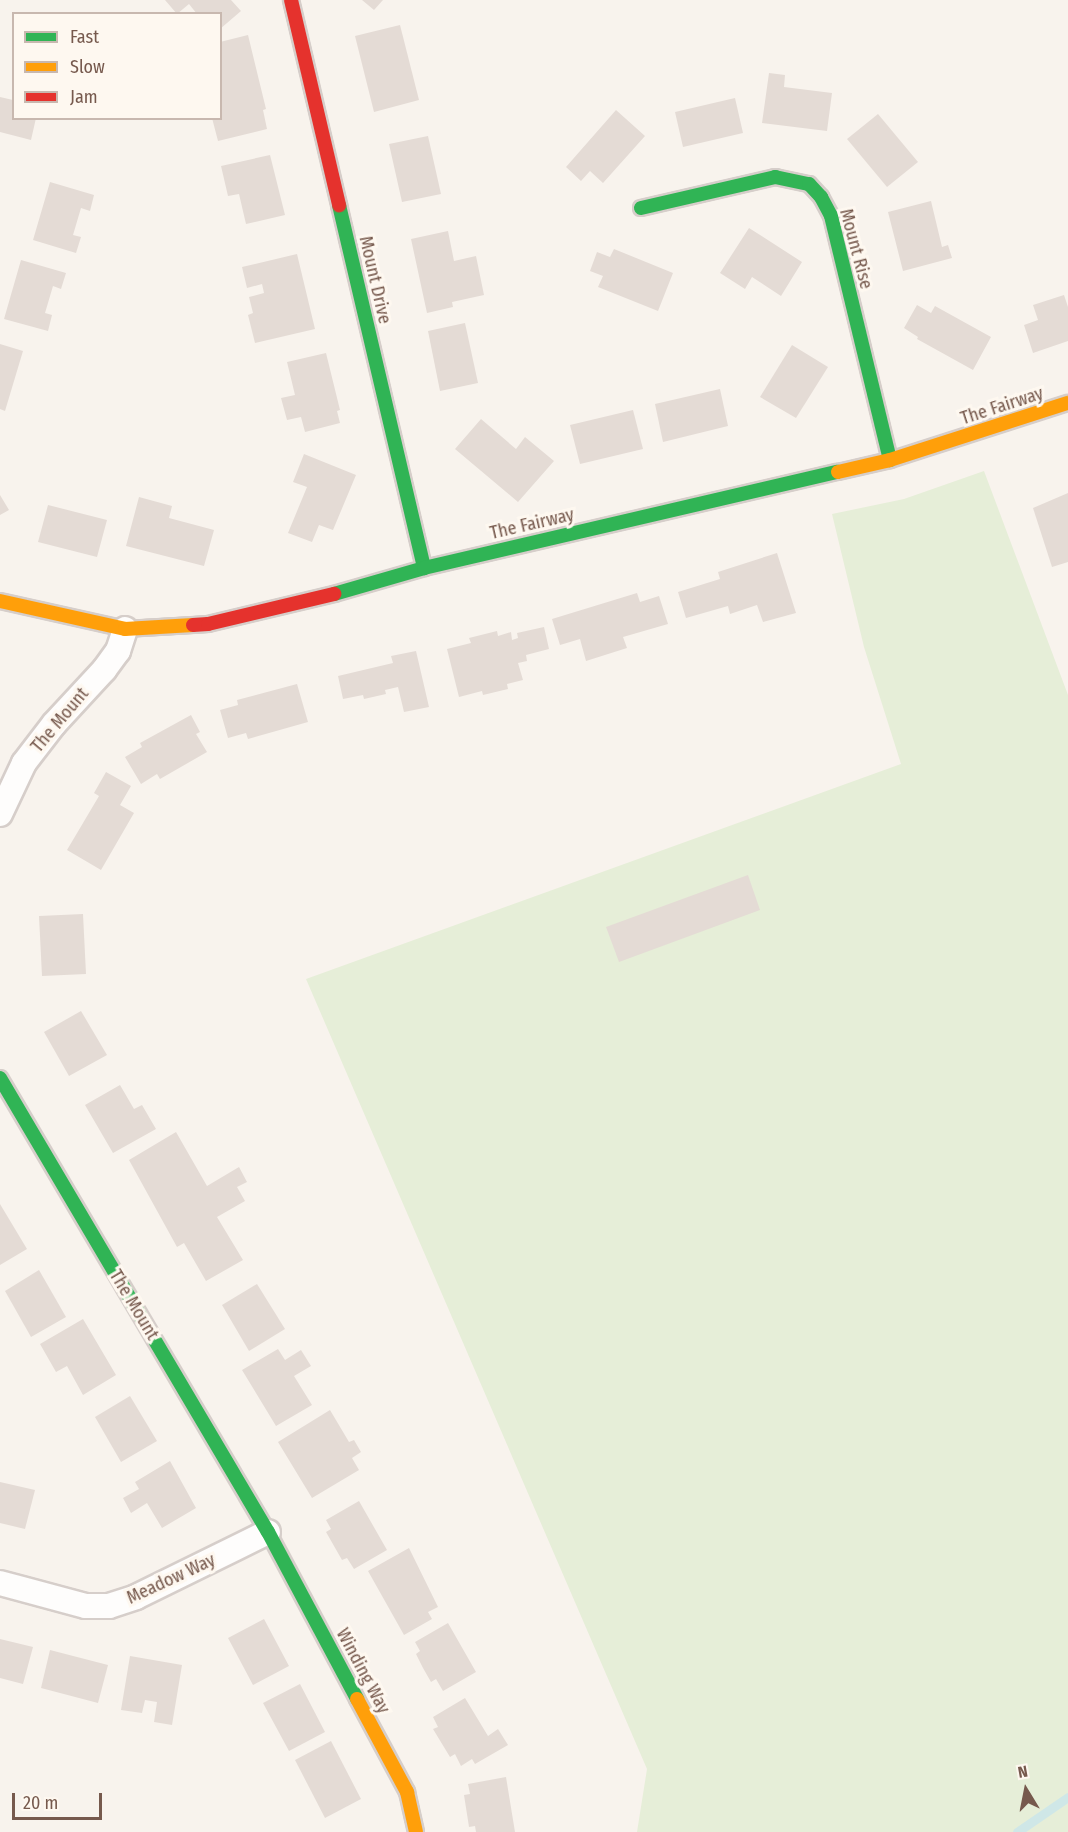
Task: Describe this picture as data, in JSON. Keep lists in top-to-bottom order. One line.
{"streets":{"street":["Mount Rise","Mount Drive","The Fairway","The Mount","Meadow Way","Winding Way"]},"crossings":[["Mount Rise","The Fairway"],["Mount Drive","The Fairway"],["The Fairway","The Mount"],["The Mount","Meadow Way"],["The Mount","Winding Way"],["Meadow Way","Winding Way"]],"legend":["Fast","Slow","Jam"],"scale_bar":"20 m","north":"top"}
